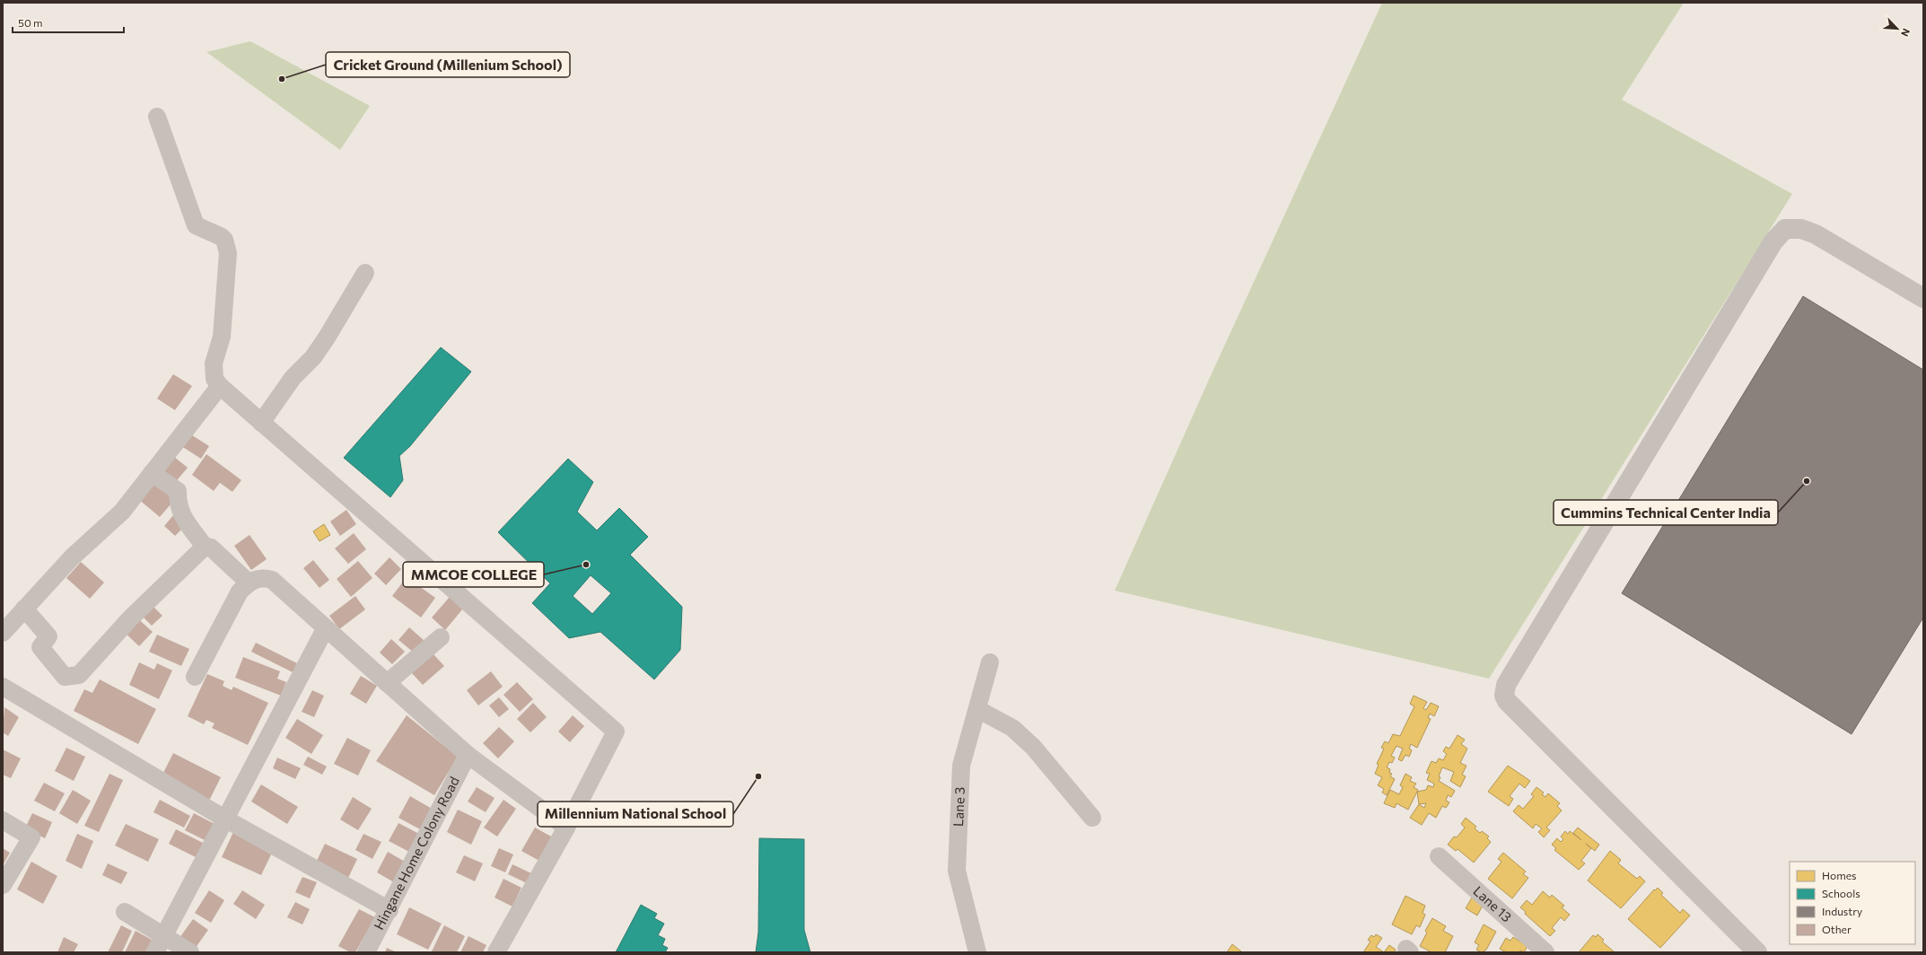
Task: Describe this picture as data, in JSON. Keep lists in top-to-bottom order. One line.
{"streets":{"street":["Lane 3","Hingane Home Colony Road","Lane 13"]},"places":["Cricket Ground (Millenium School)","Cummins Technical Center India","MMCOE COLLEGE","Millennium National School"],"legend":["Homes","Schools","Industry","Other"],"scale_bar":"50 m","north":"bottom right"}
